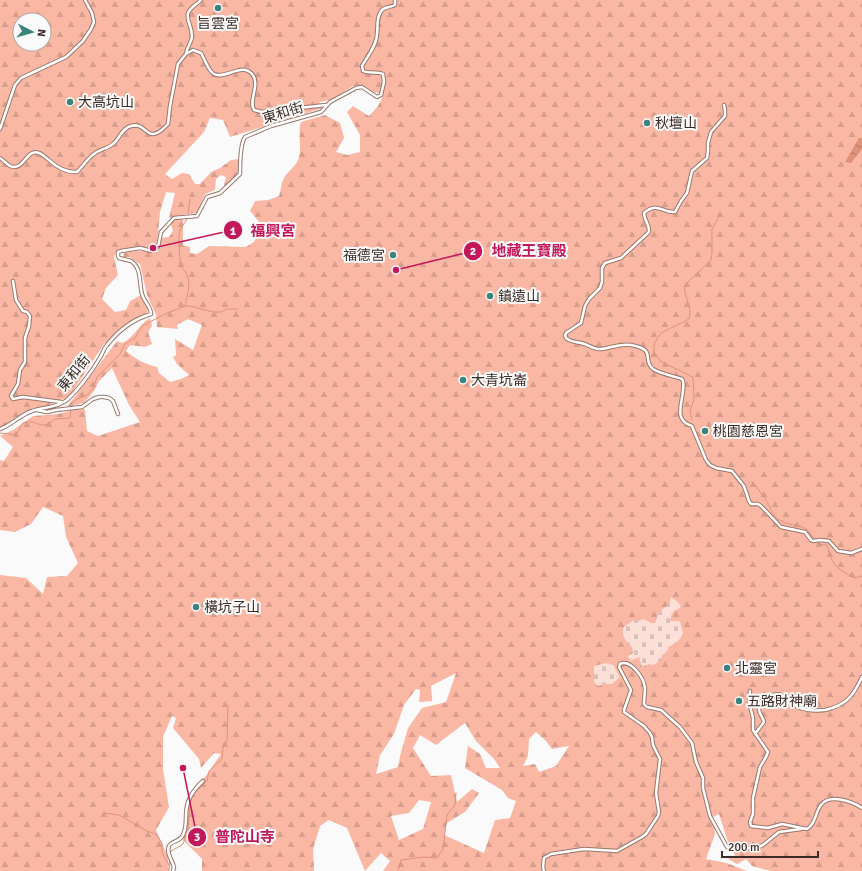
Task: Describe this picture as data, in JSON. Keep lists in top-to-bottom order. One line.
{"streets":{"street":["東和街"]},"places":["旨雲宮","大高坑山","秋壇山","福興宮","福德宮","地藏王寶殿","鎮遠山","大青坑崙","桃園慈恩宮","橫坑子山","北靈宮","五路財神廟","普陀山寺"],"scale_bar":"200 m","north":"right"}
